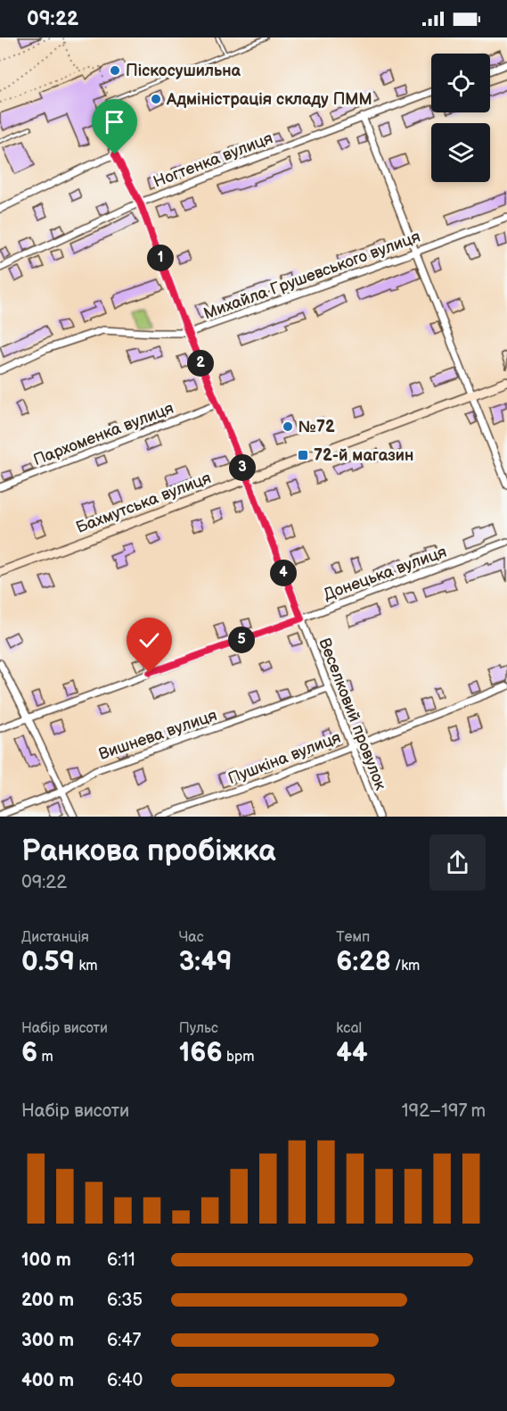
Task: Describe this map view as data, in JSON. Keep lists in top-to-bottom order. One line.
{"streets":{"street":["Ногтенка вулиця","Михайла Грушевського вулиця","Пархоменка вулиця","Бахмутська вулиця","Донецька вулиця","Веселковий провулок","Вишнева вулиця","Пушкіна вулиця"]},"crossings":[["Ногтенка вулиця","Веселковий провулок"],["Михайла Грушевського вулиця","Веселковий провулок"],["Пархоменка вулиця","Веселковий провулок"],["Бахмутська вулиця","Веселковий провулок"],["Донецька вулиця","Веселковий провулок"],["Веселковий провулок","Вишнева вулиця"],["Веселковий провулок","Пушкіна вулиця"]],"places":{"other":["Піскосушильна","Адміністрація складу ПММ","№72"],"transit":["72-й магазин"]},"page":{"status":"09:22","pins":["1","2","3","4","5"],"heading":["Ранкова пробіжка","09:22"],"stats":[["Дистанція","0.59 km"],["Час","3:49"],["Темп","6:28 /km"],["Набір висоти","6 m"],["Пульс","166 bpm"],["kcal","44"]],"chart":["Набір висоти","192–197 m"],"list":[{"name":"100 m","note":"6:11"},{"name":"200 m","note":"6:35"},{"name":"300 m","note":"6:47"},{"name":"400 m","note":"6:40"}]}}
